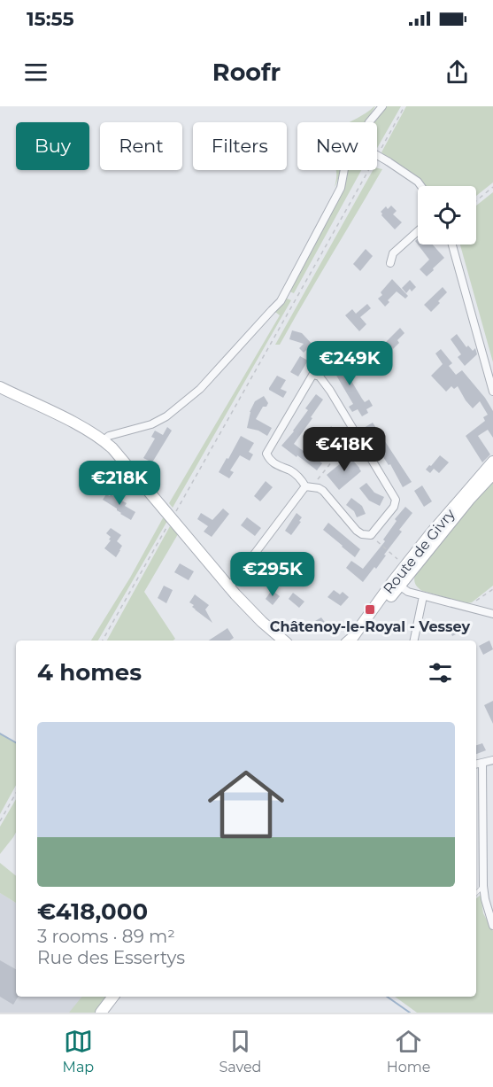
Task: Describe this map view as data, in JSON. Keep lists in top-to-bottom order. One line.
{"streets":{"main road":["Route de Givry"]},"places":{"transit":["Châtenoy-le-Royal - Vessey"]},"page":{"status":"15:55","header":"Roofr","chip":["Buy","Rent","Filters","New"],"price":["€249K","€418K","€218K","€295K"],"heading":"4 homes","list":[{"name":"€418,000","note":"3 rooms · 89 m² · Rue des Essertys"}],"tabs":["Map","Saved","Home"]}}
